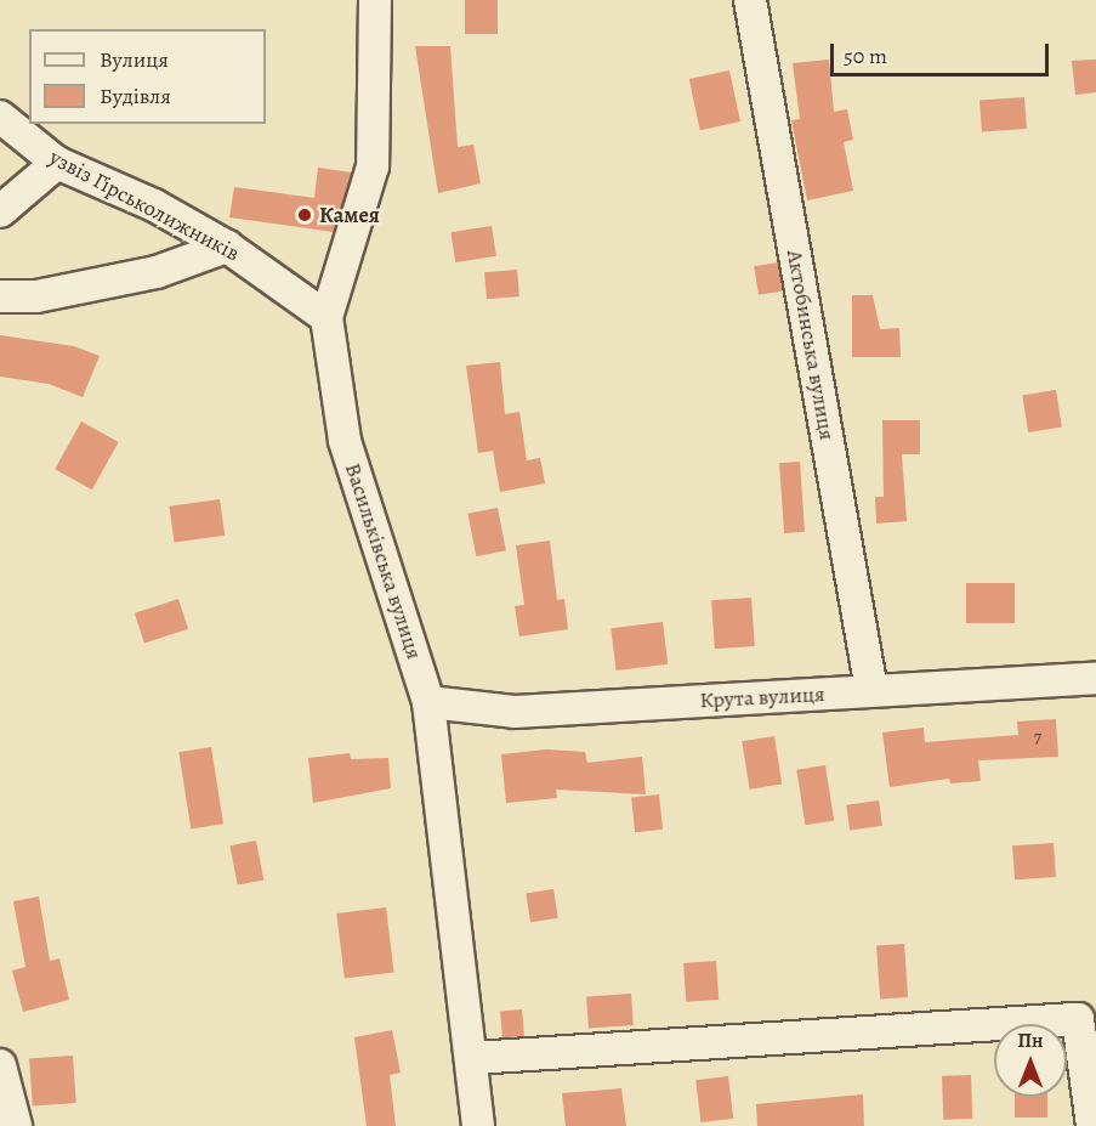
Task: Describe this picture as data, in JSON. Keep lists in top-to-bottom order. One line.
{"streets":{"street":["узвіз Гірськолижників","Актобинська вулиця","Васильківська вулиця","Крута вулиця"]},"crossings":[["узвіз Гірськолижників","Васильківська вулиця"],["Актобинська вулиця","Крута вулиця"],["Васильківська вулиця","Крута вулиця"]],"places":["Камея"],"house_numbers":["7"],"legend":["Вулиця","Будівля"],"scale_bar":"50 m","north":"top"}
